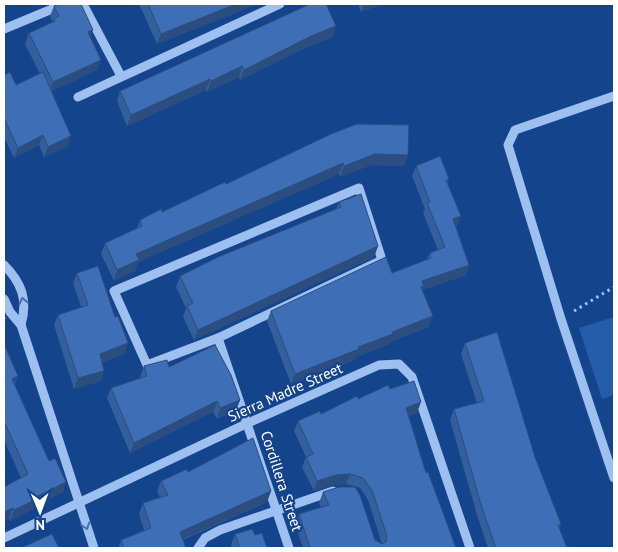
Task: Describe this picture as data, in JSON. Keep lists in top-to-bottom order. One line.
{"streets":{"street":["Sierra Madre Street","Cordillera Street"]},"crossings":[["Sierra Madre Street","Cordillera Street"]],"north":"bottom"}
